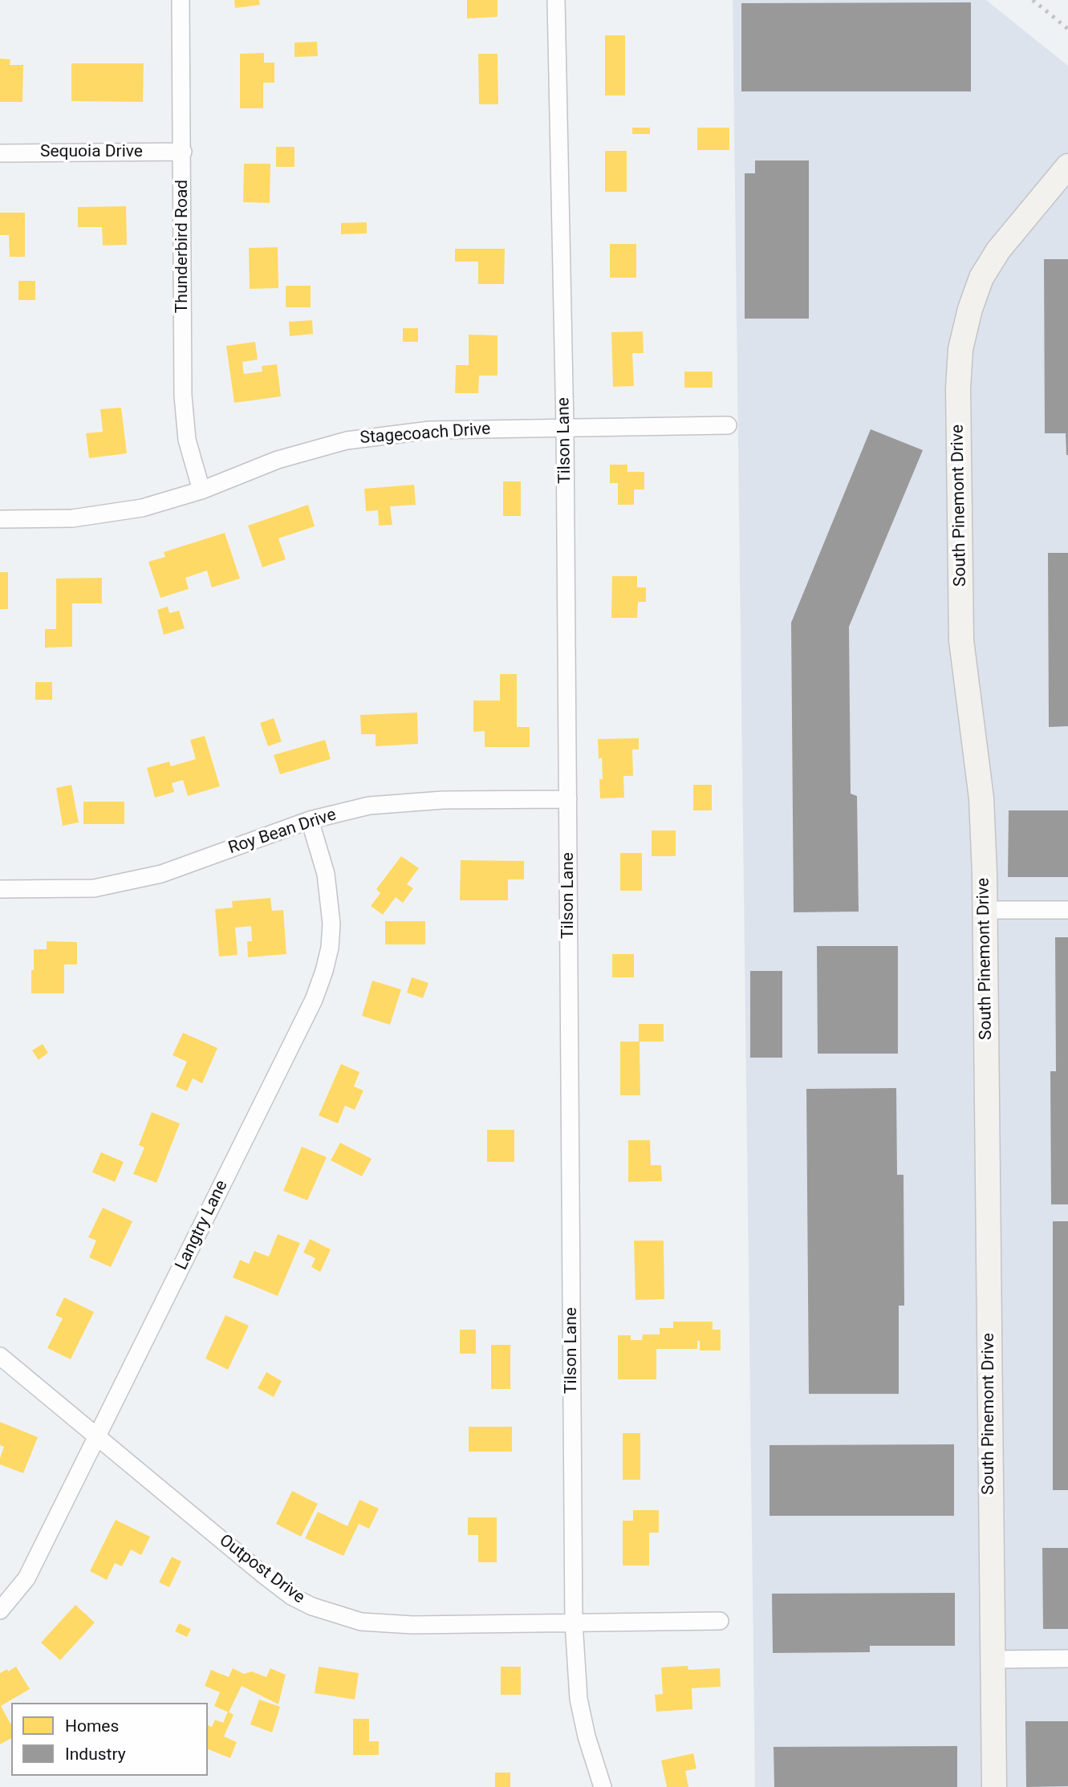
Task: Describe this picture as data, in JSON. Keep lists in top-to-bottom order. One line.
{"streets":{"street":["Sequoia Drive","Thunderbird Road","Stagecoach Drive","Tilson Lane","South Pinemont Drive","Roy Bean Drive","Langtry Lane","Outpost Drive"]},"crossings":[["Sequoia Drive","Thunderbird Road"],["Thunderbird Road","Stagecoach Drive"],["Stagecoach Drive","Tilson Lane"],["Tilson Lane","Roy Bean Drive"],["Tilson Lane","Outpost Drive"],["Roy Bean Drive","Langtry Lane"],["Langtry Lane","Outpost Drive"]],"legend":["Homes","Industry"]}
